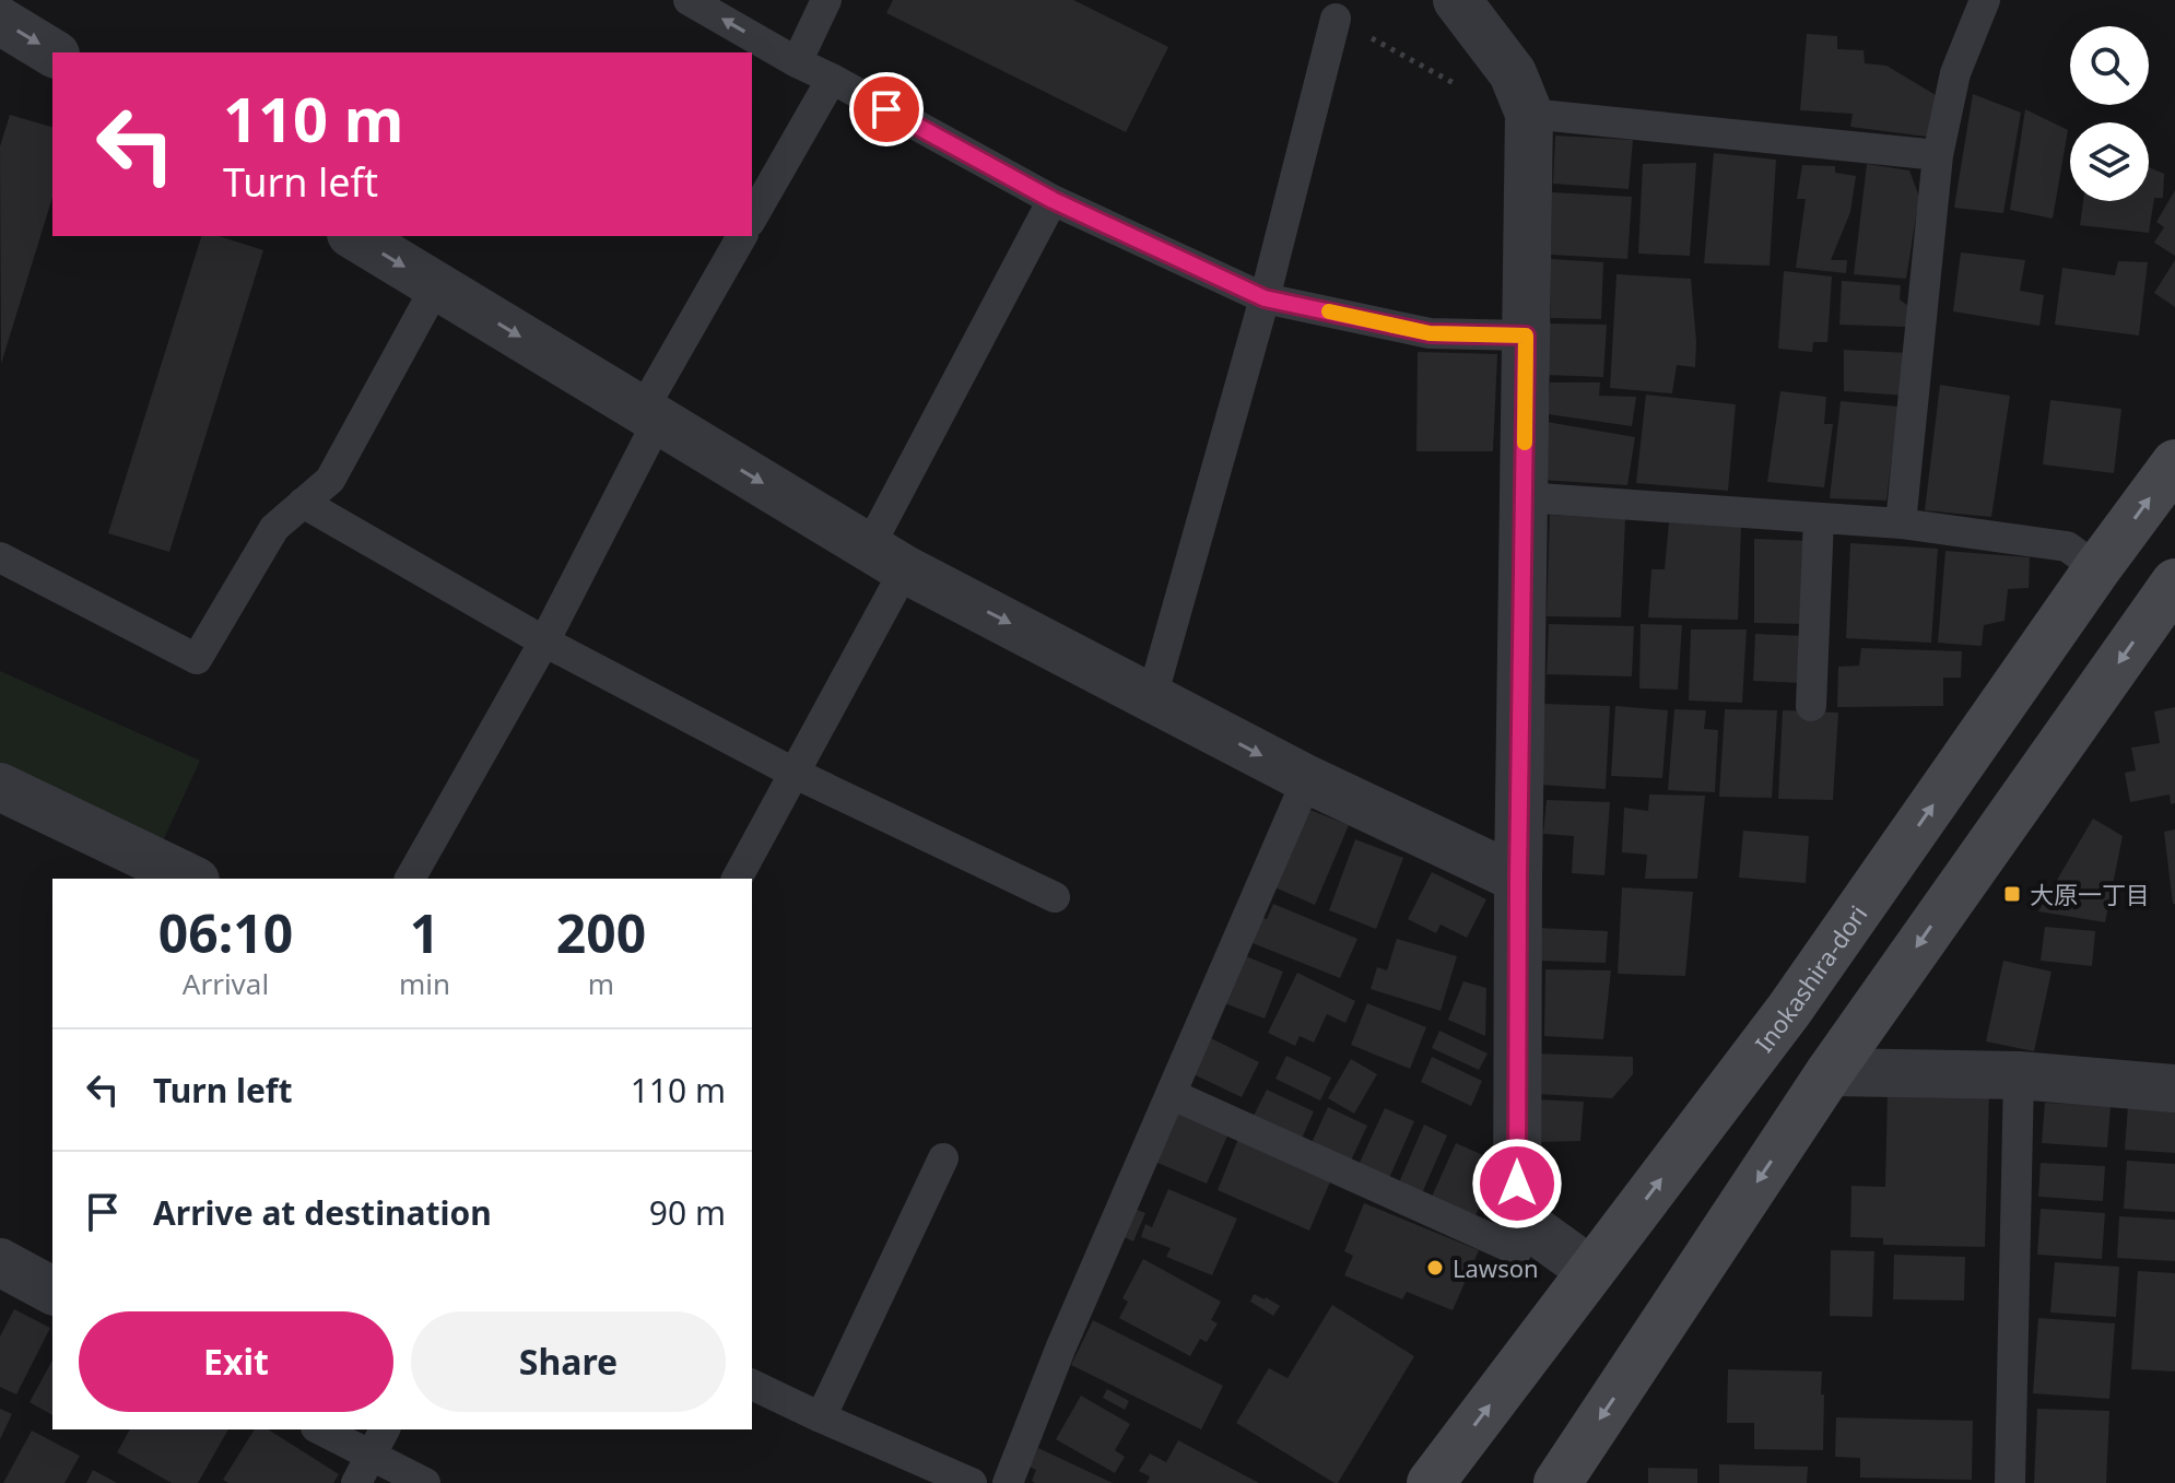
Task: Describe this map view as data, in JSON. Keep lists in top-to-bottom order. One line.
{"streets":{"main road":["Inokashira-dori"]},"places":{"transit":["大原一丁目"],"other":["Lawson"]},"page":{"turn":["110 m","Turn left"],"eta":["06:10","Arrival","1","min","200","m"],"list":[{"name":"Turn left","value":"110 m"},{"name":"Arrive at destination","value":"90 m"}],"buttons":["Exit","Share"]}}
